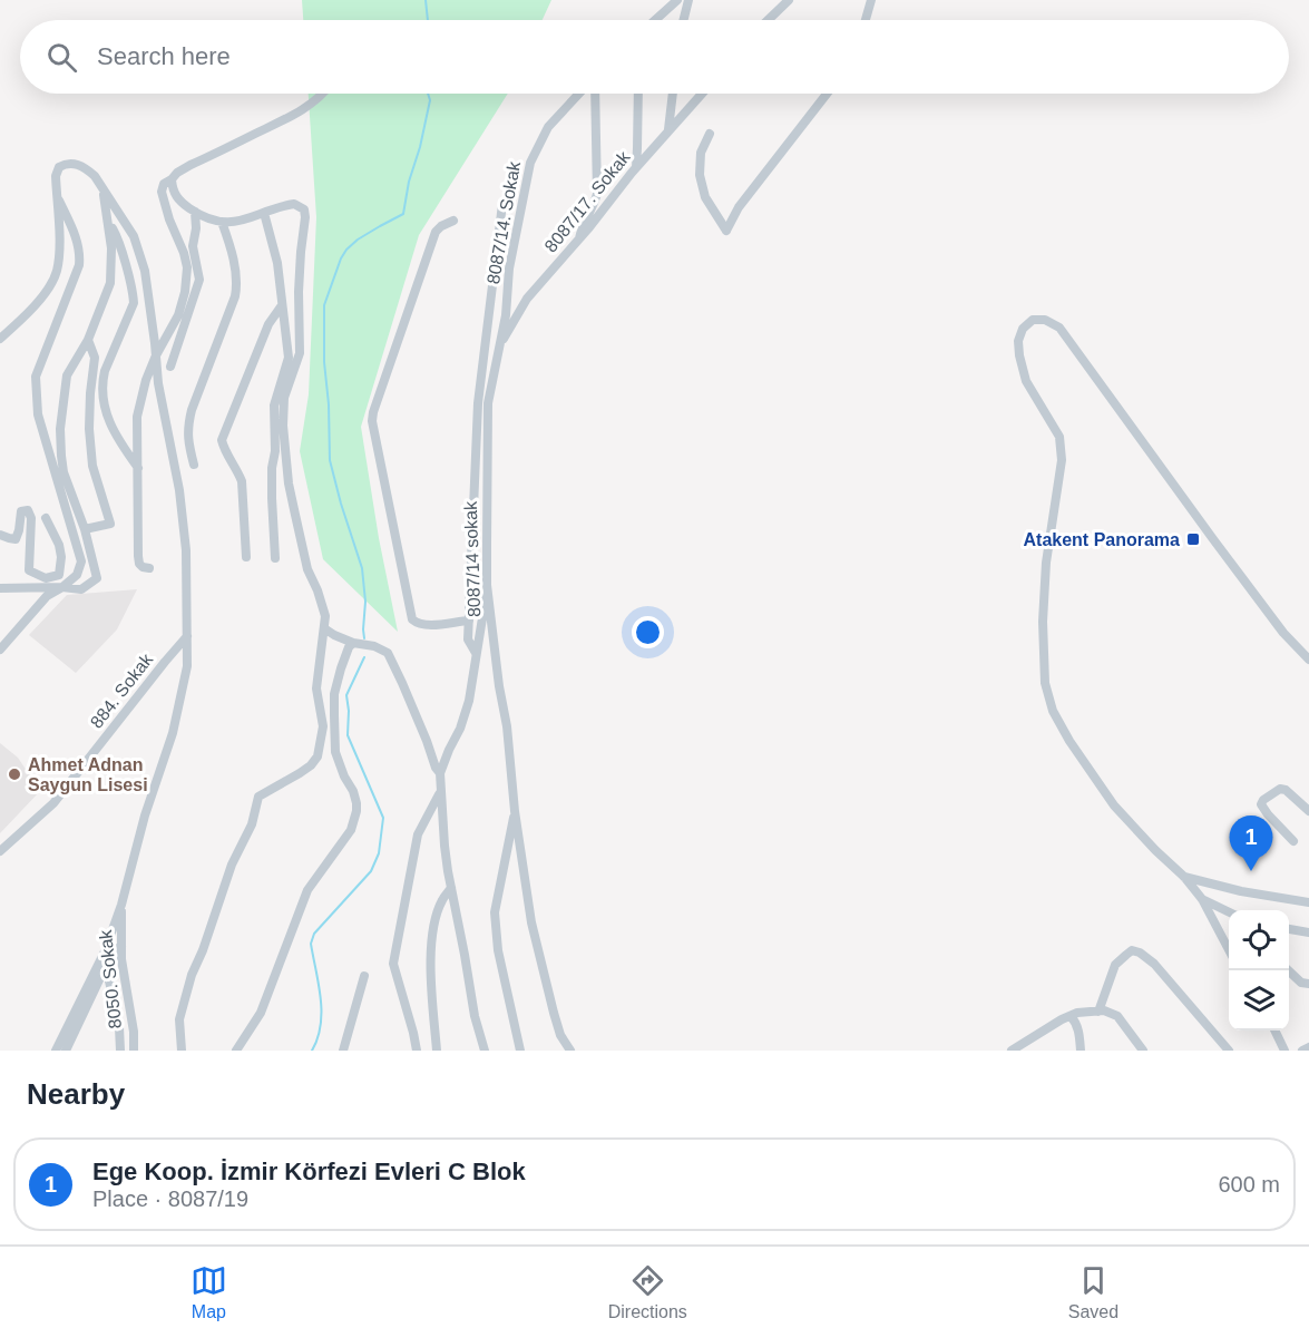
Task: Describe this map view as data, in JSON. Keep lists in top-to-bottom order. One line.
{"streets":{"street":["8087/17. Sokak","8087/14. Sokak","8087/14 sokak","884. Sokak","8050. Sokak"]},"crossings":[["8087/17. Sokak","8087/14. Sokak"],["8087/17. Sokak","8087/14 sokak"],["8087/14. Sokak","8087/14 sokak"]],"places":{"transit":["Atakent Panorama"],"other":["Ahmet Adnan Saygun Lisesi"]},"page":{"search":"Search here","pins":"1","heading":"Nearby","list":[{"mark":"1","name":"Ege Koop. İzmir Körfezi Evleri C Blok","note":"Place · 8087/19","value":"600 m"}],"nav":["Map","Directions","Saved"]}}
